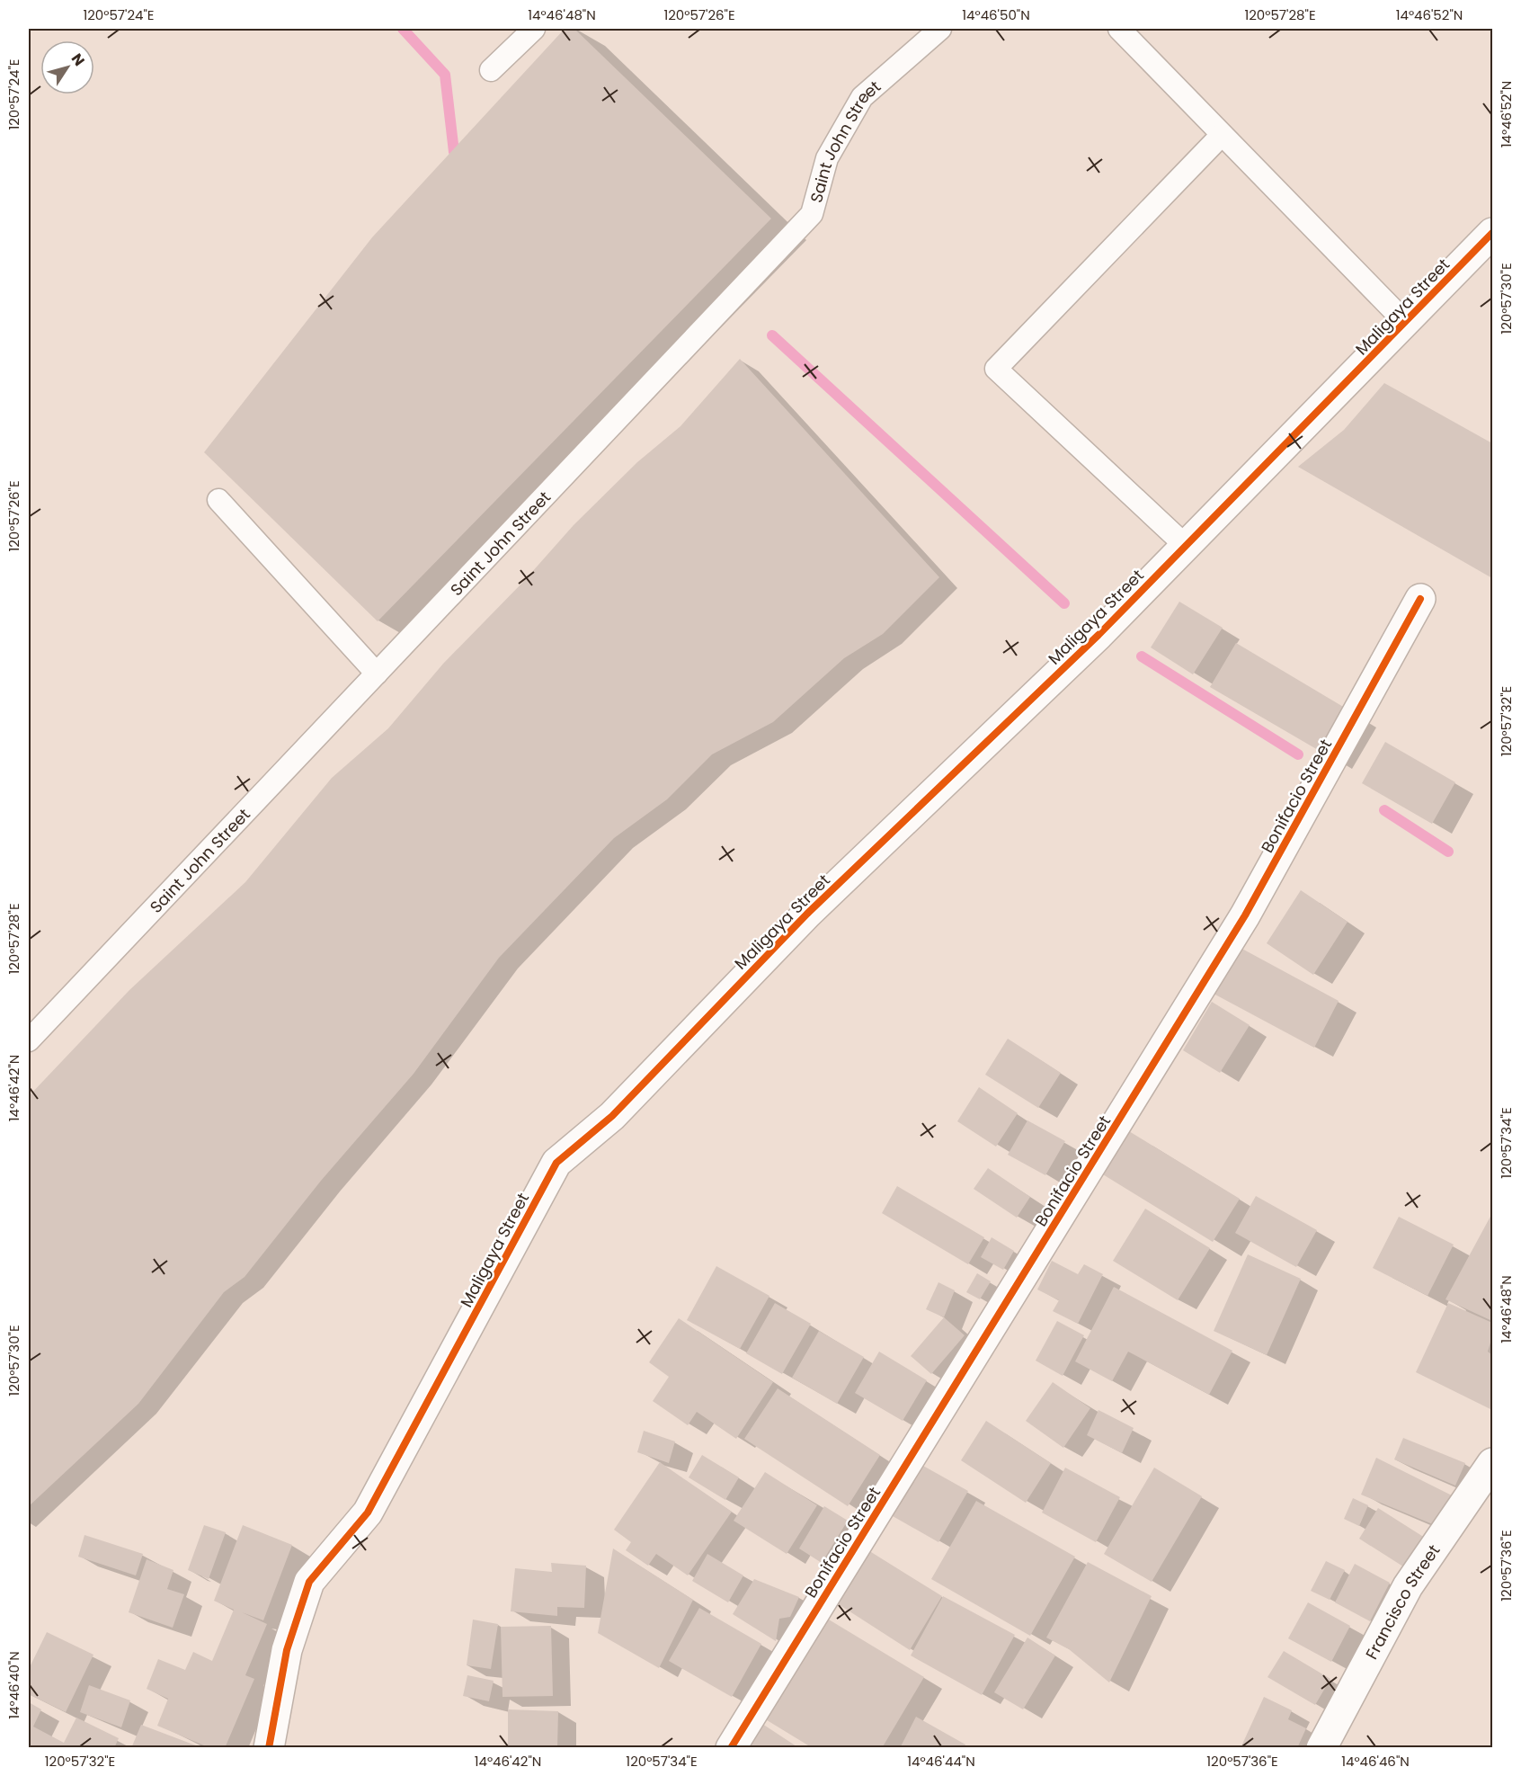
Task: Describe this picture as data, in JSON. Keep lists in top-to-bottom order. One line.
{"streets":{"street":["Maligaya Street","Bonifacio Street","Francisco Street"],"lane":["Saint John Street"]},"north":"top right","coordinates":["120°57'24\"E","14°46'48\"N","120°57'26\"E","14°46'50\"N","120°57'28\"E","14°46'52\"N","120°57'30\"E","120°57'32\"E","14°46'42\"N","120°57'34\"E","120°57'36\"E","14°46'40\"N","14°46'44\"N","14°46'46\"N"]}
